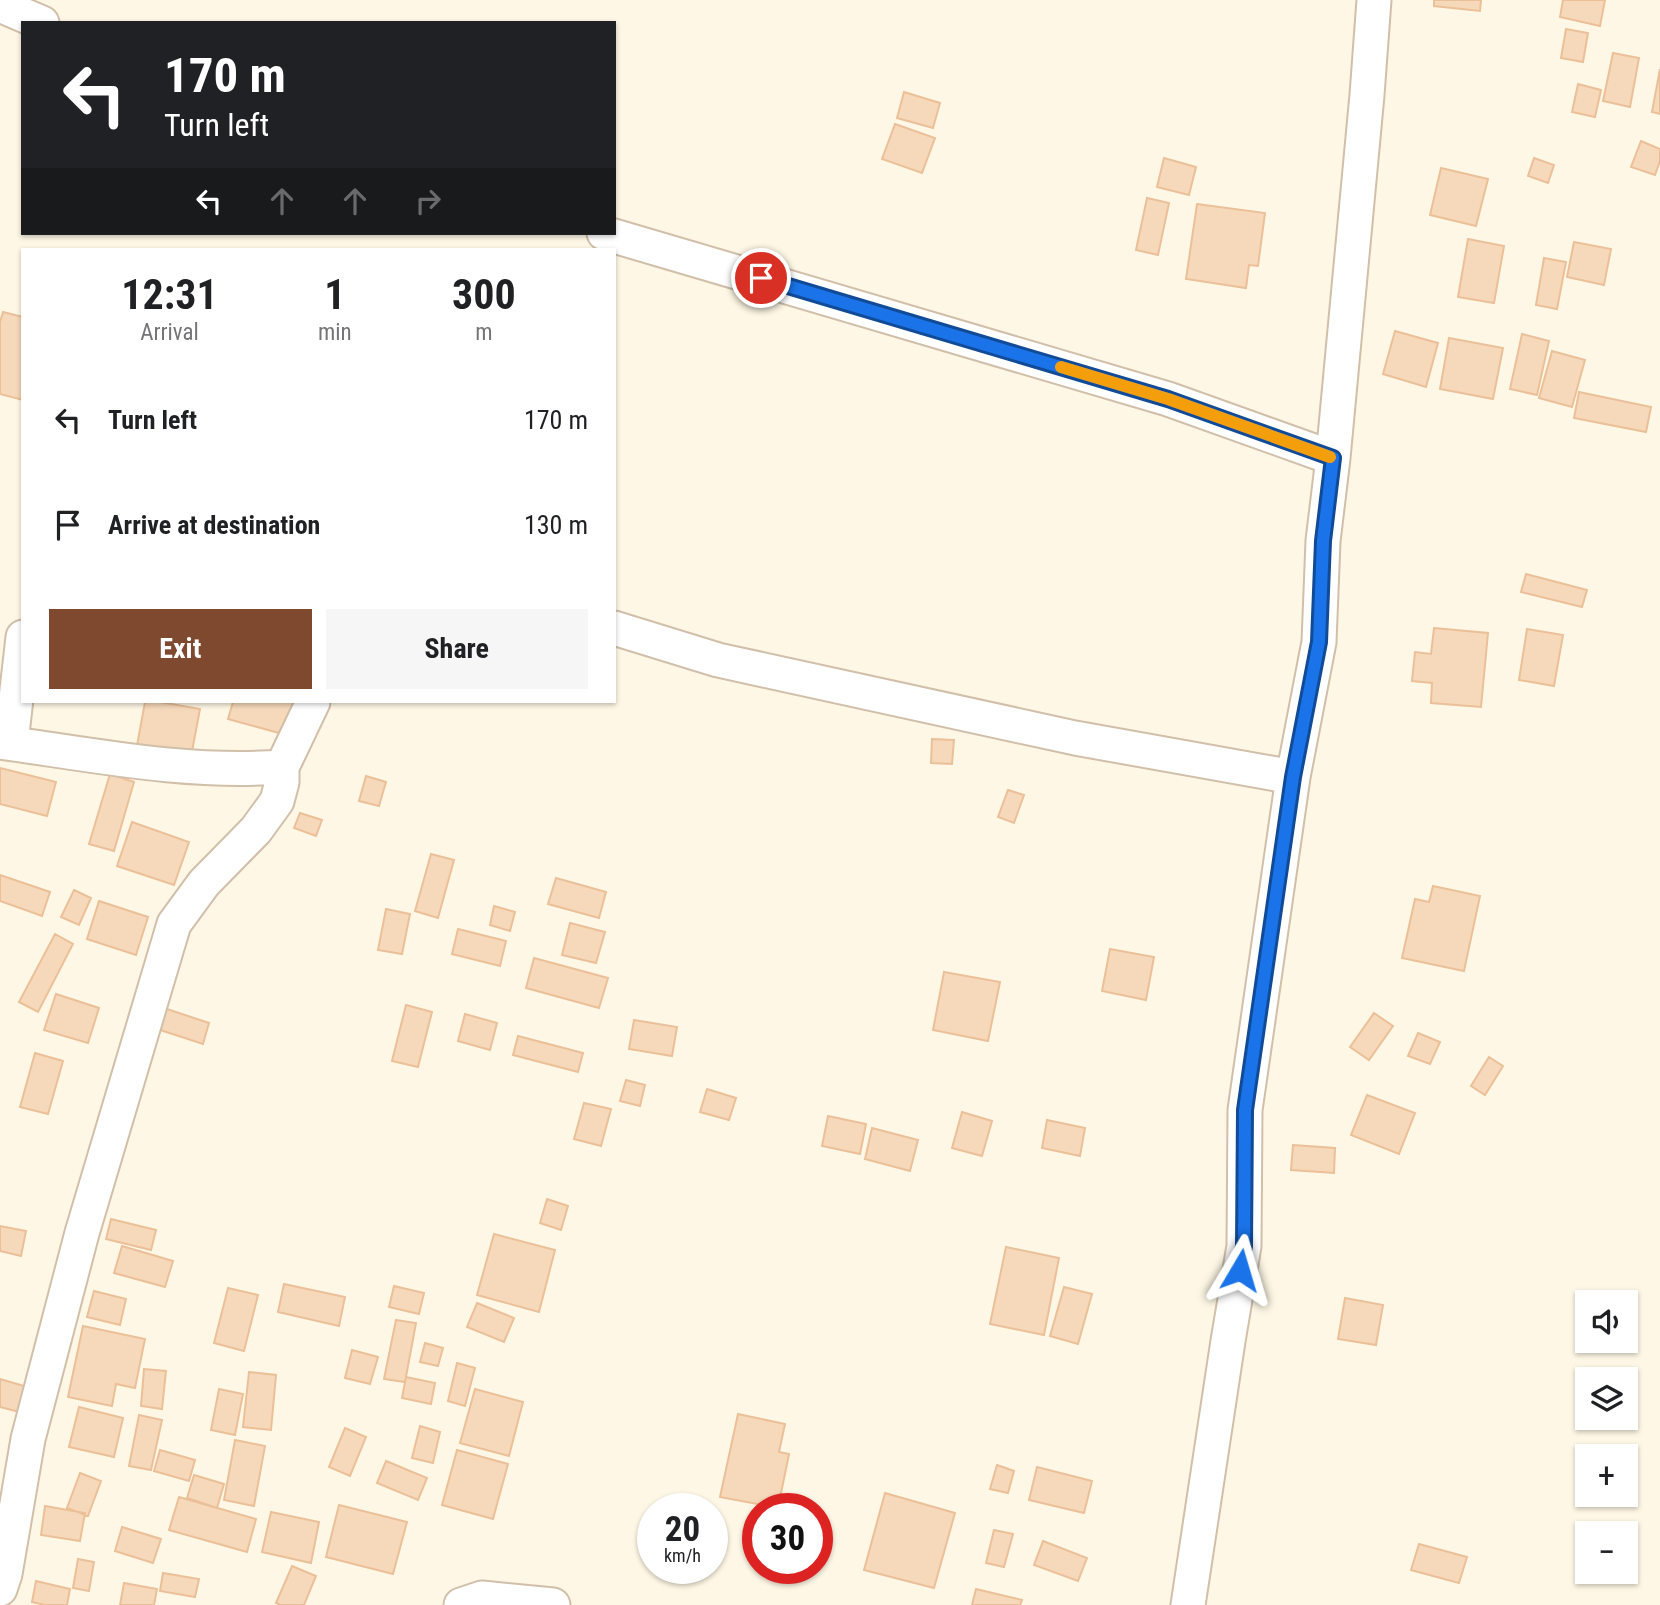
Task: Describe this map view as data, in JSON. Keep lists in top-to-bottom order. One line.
{"page":{"turn":["170 m","Turn left"],"eta":["12:31","Arrival","1","min","300","m"],"list":[{"name":"Turn left","value":"170 m"},{"name":"Arrive at destination","value":"130 m"}],"buttons":["Exit","Share"],"map_buttons":["+","−"],"speed":"20 km/h","limit":"30"}}
